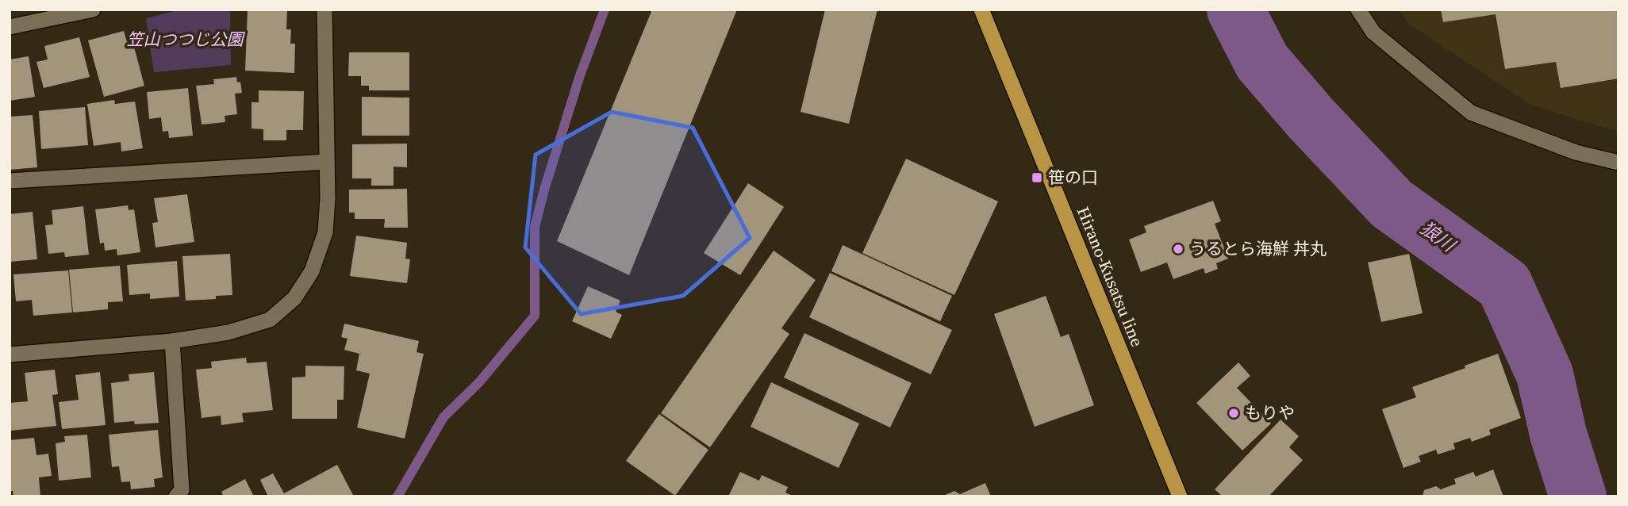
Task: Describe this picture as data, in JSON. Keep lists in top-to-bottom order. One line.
{"streets":{"main road":["Hirano-Kusatsu line"]},"water":["狼川"],"parks":["笠山つつじ公園"],"places":{"transit":["笹の口"],"other":["うるとら海鮮 丼丸","もりや"]}}
